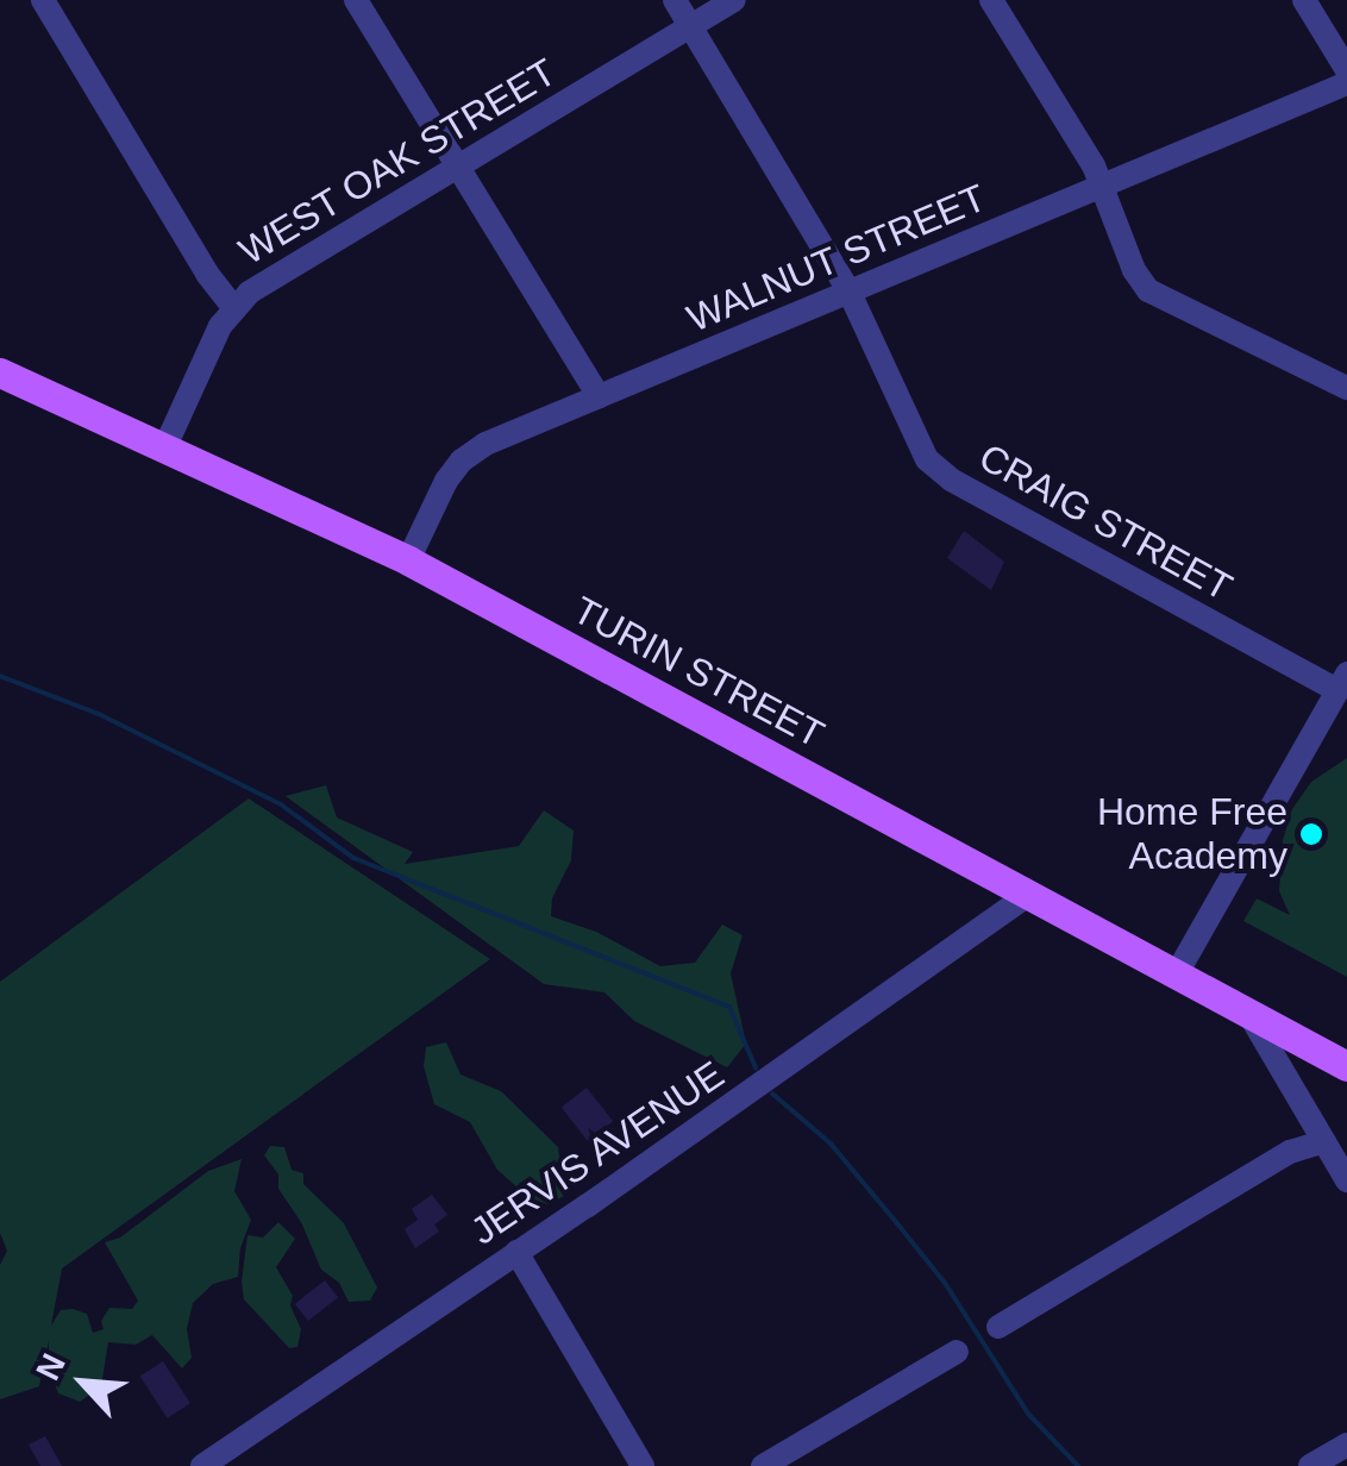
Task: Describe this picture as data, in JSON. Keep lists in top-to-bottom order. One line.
{"streets":{"main road":["TURIN STREET"],"street":["WEST OAK STREET","WALNUT STREET","CRAIG STREET","JERVIS AVENUE"]},"crossings":[["WEST OAK STREET","CRAIG STREET"],["WEST OAK STREET","TURIN STREET"],["WALNUT STREET","CRAIG STREET"],["WALNUT STREET","TURIN STREET"],["TURIN STREET","JERVIS AVENUE"]],"places":["Home Free Academy"],"north":"top left"}
